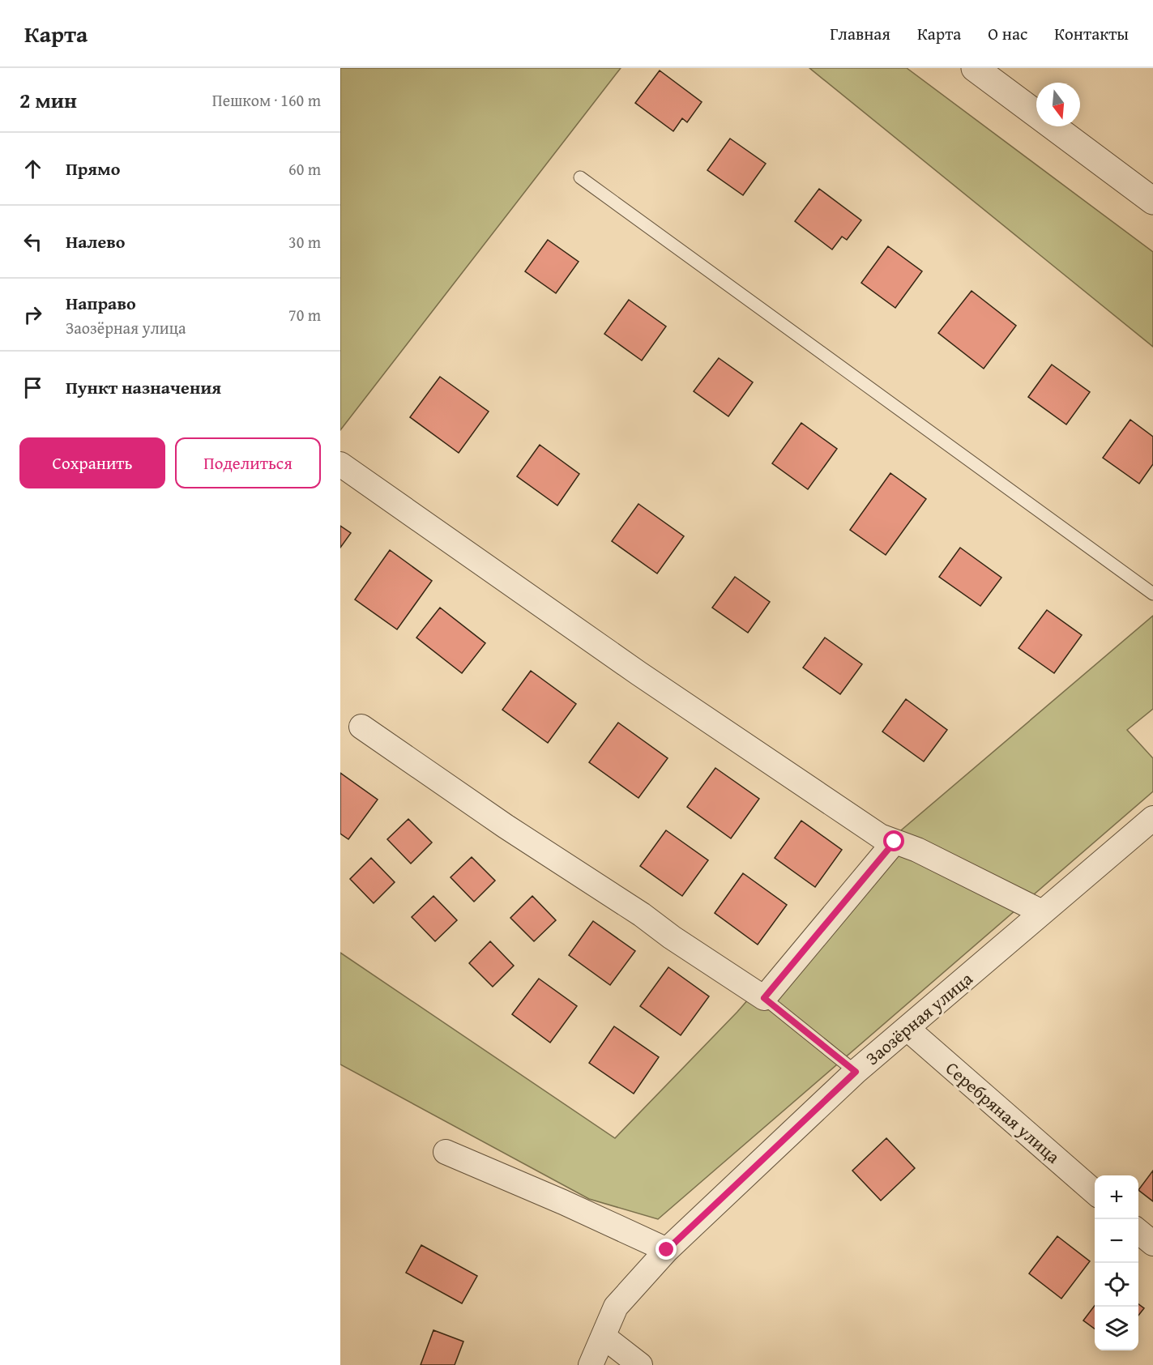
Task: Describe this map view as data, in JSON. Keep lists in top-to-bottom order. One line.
{"streets":{"street":["Заозёрная улица","Серебряная улица"]},"crossings":[["Заозёрная улица","Серебряная улица"]],"north":"bottom","page":{"header":"Карта","nav":["Главная","Карта","О нас","Контакты"],"heading":["2 мин","Пешком · 160 m"],"list":[["Прямо","60 m"],["Налево","30 m"],["Направо","Заозёрная улица","70 m"],"Пункт назначения"],"buttons":["Сохранить","Поделиться"],"map_buttons":["+","−"]}}
